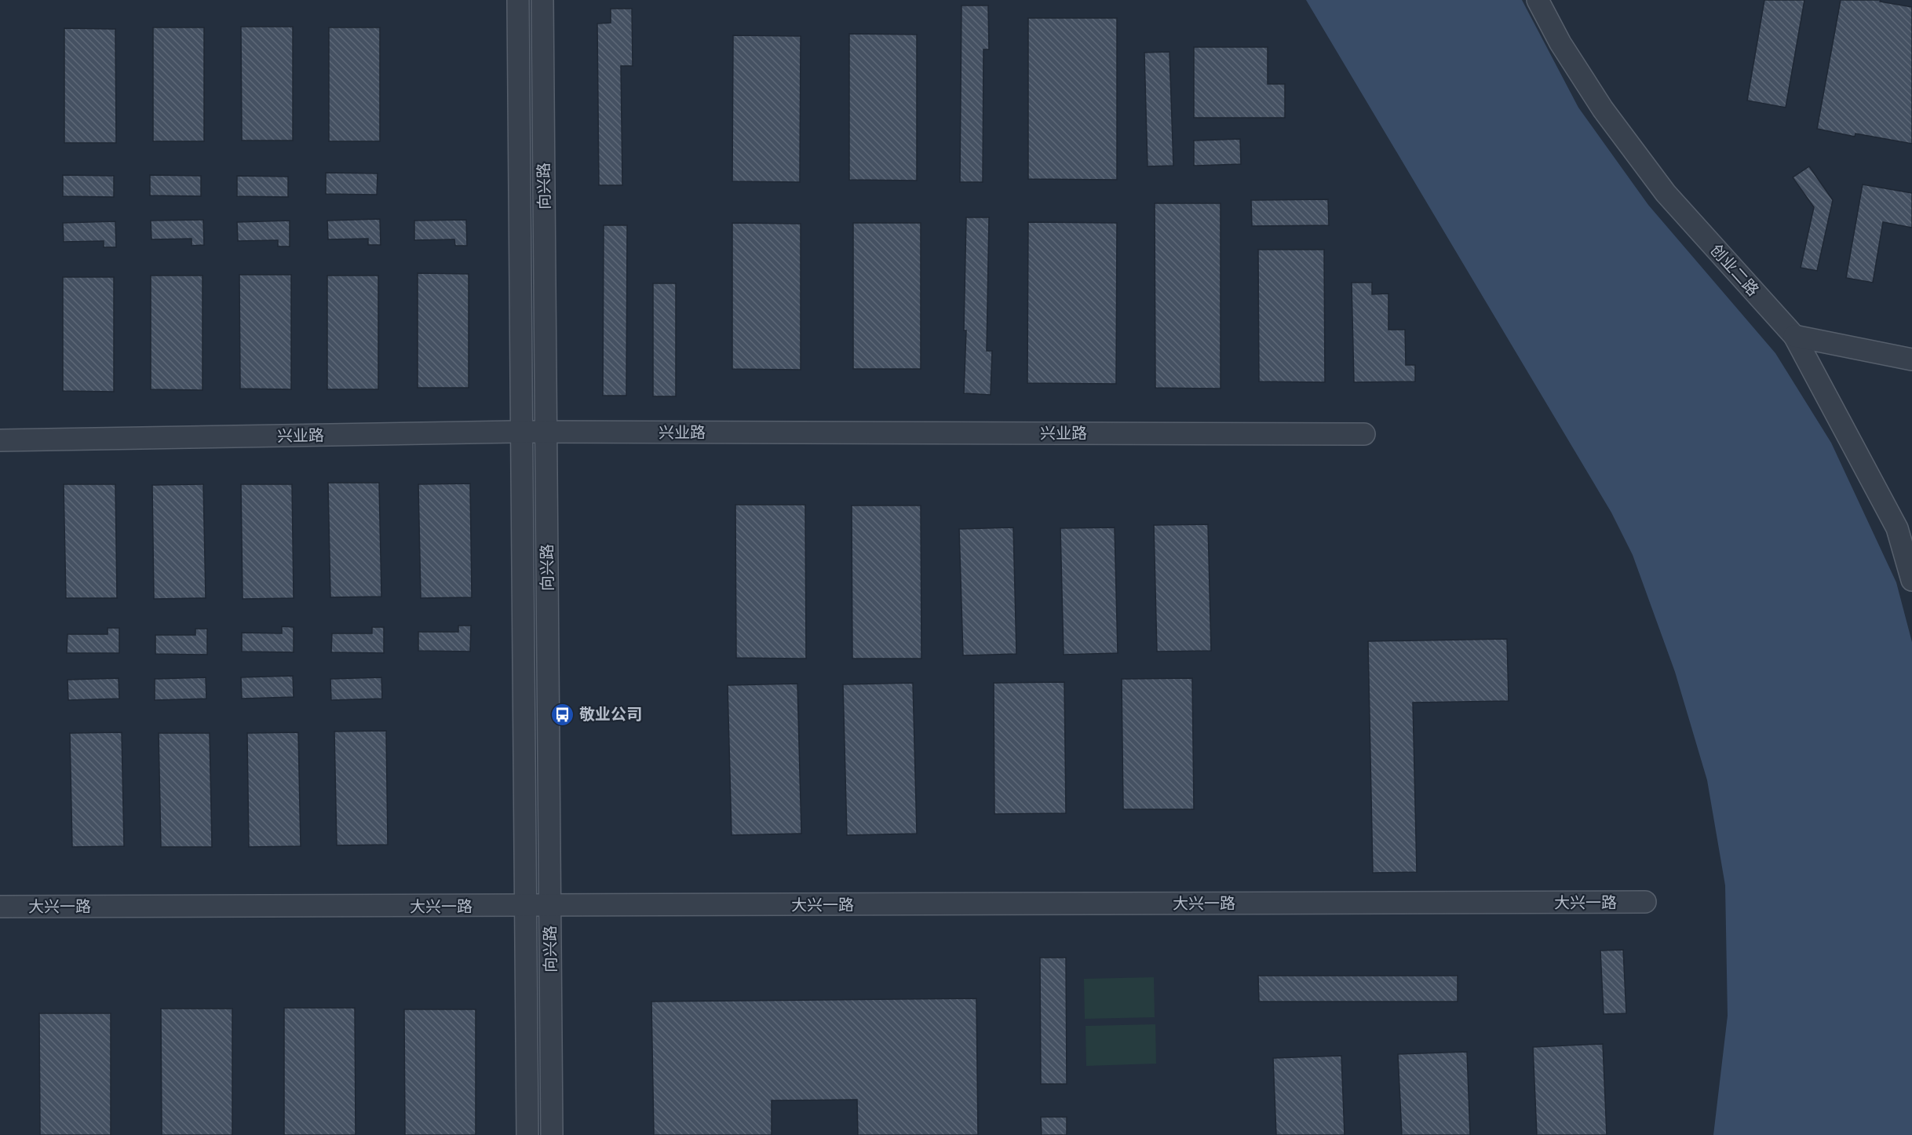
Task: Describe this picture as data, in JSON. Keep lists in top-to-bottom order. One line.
{"streets":{"street":["向兴路","创业二路","兴业路","大兴一路"]},"crossings":[["向兴路","兴业路"],["向兴路","大兴一路"]],"places":{"bus stop":["敬业公司"]}}
